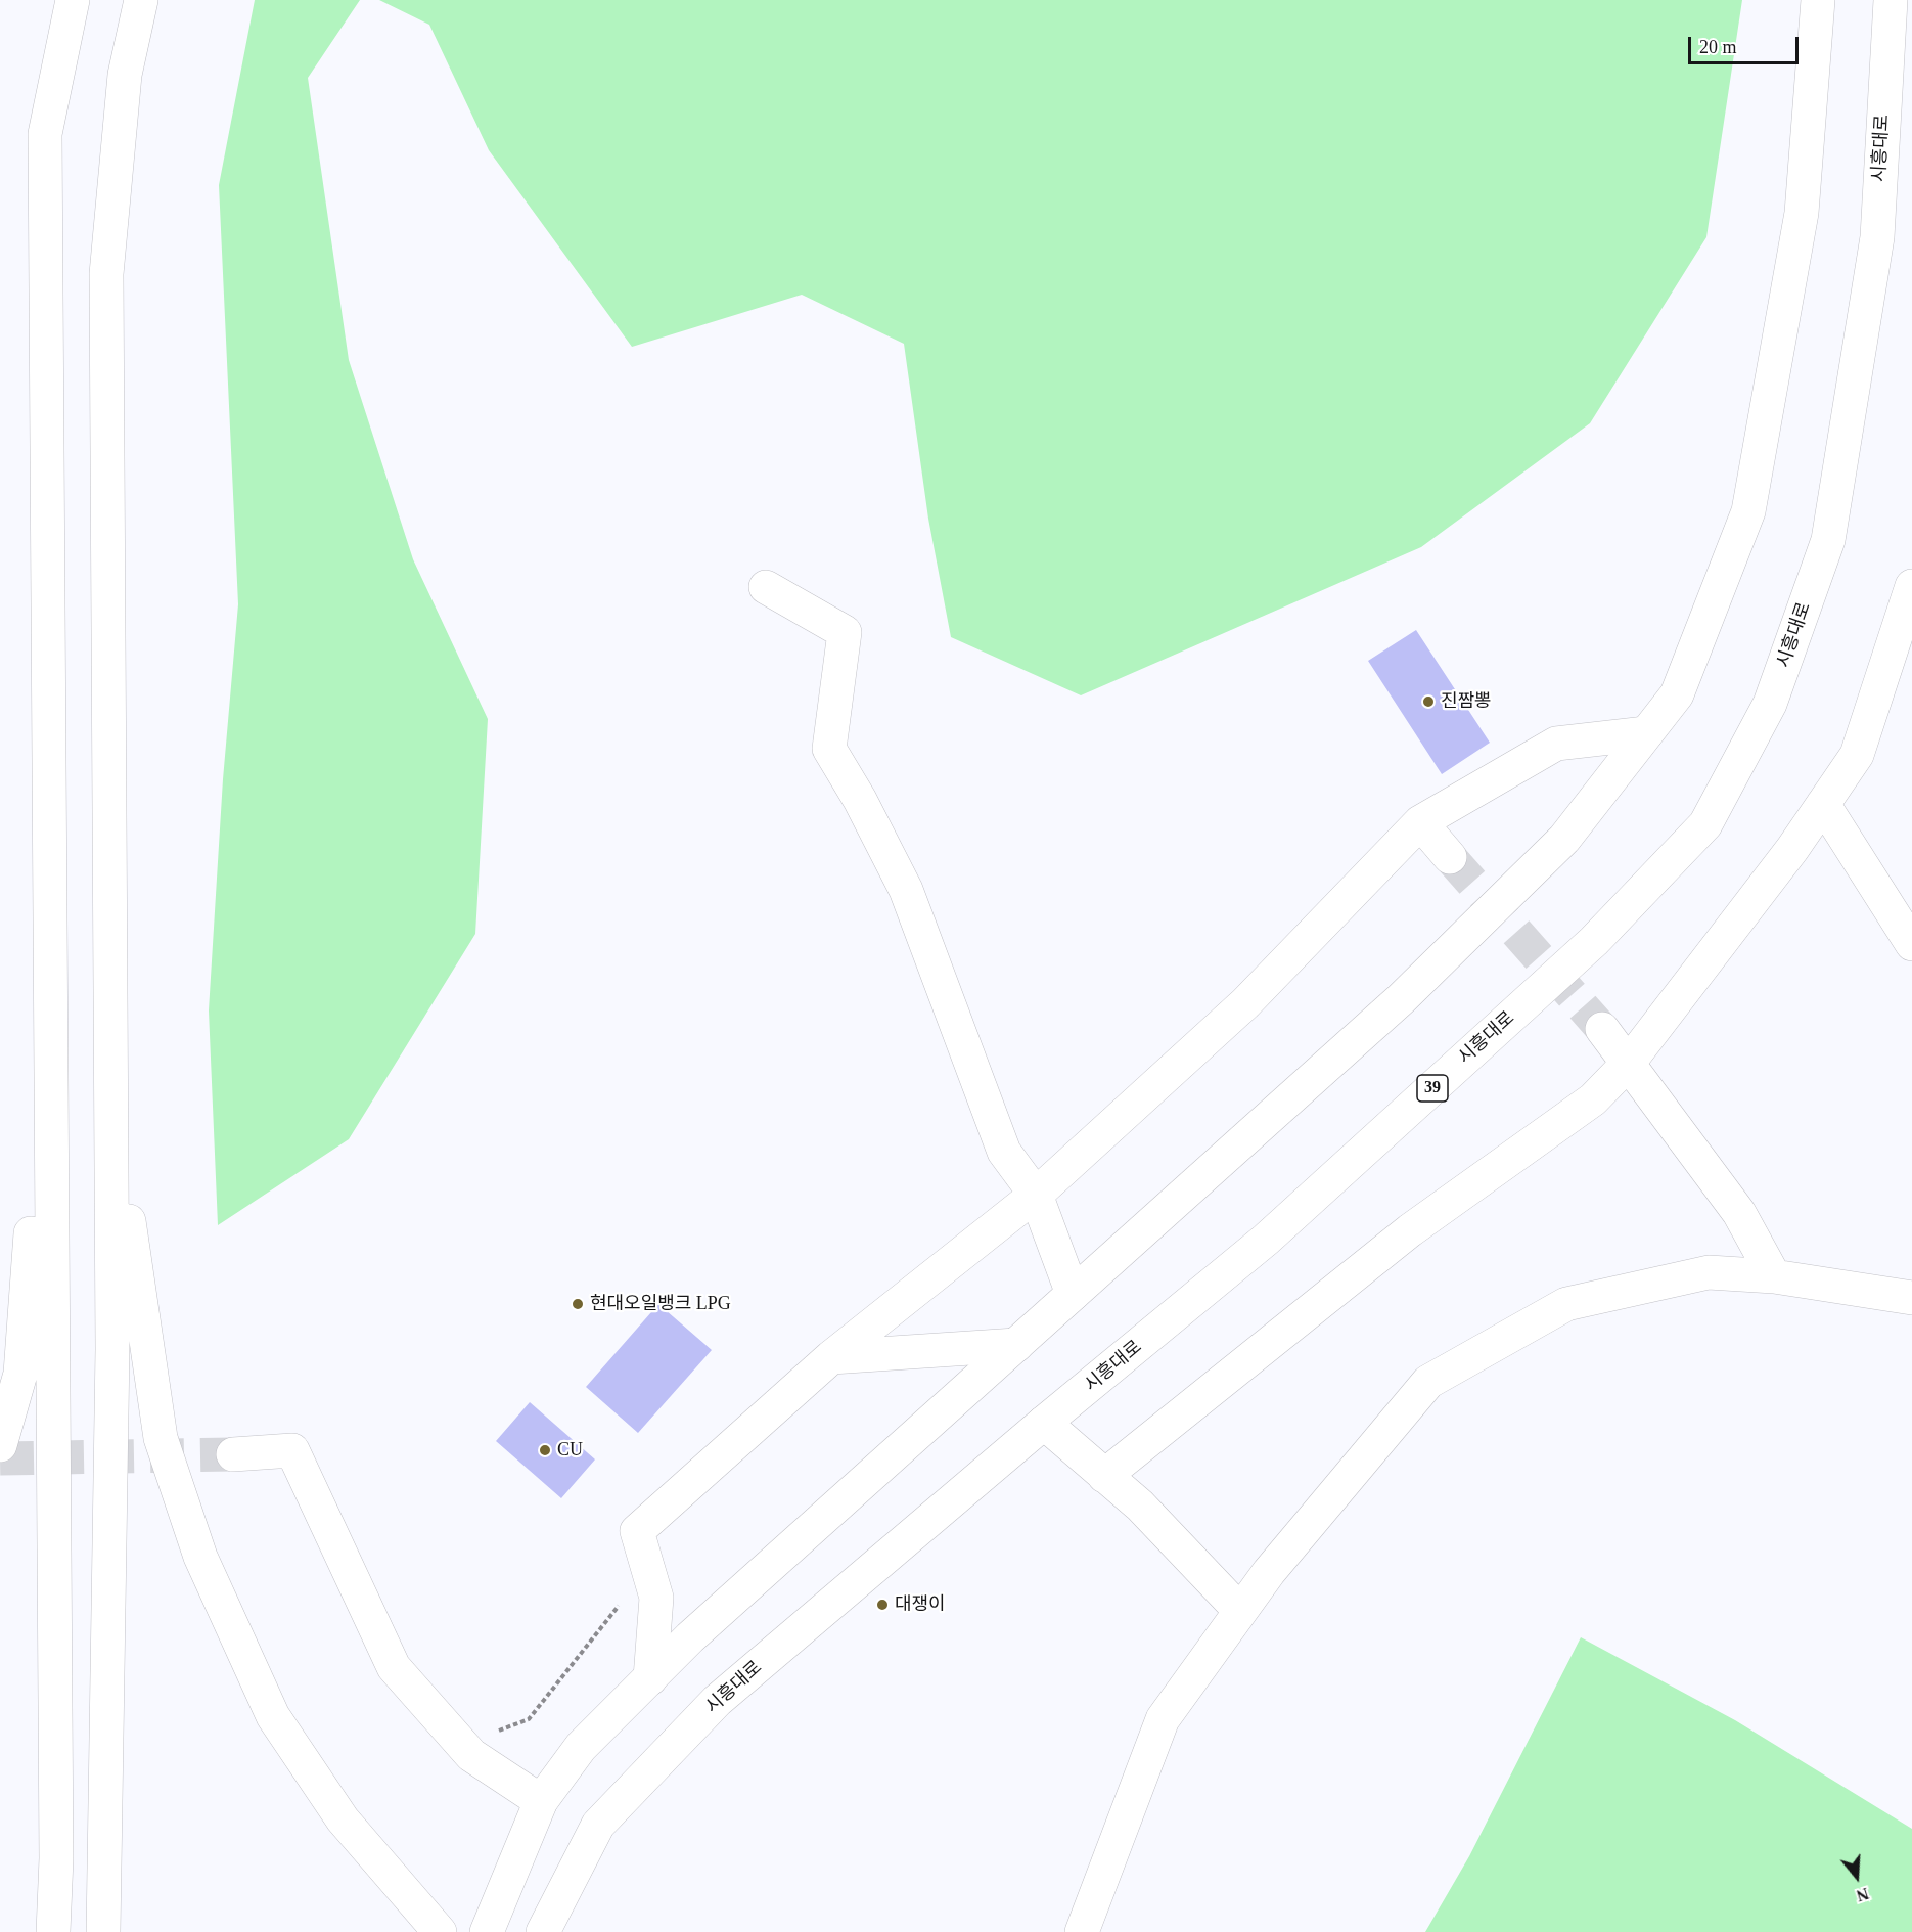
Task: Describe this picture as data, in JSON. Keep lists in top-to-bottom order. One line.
{"streets":{"main road":["시흥대로","39"]},"places":["진짬뽕","현대오일뱅크 LPG","CU","대쟁이"],"scale_bar":"20 m","north":"bottom"}
